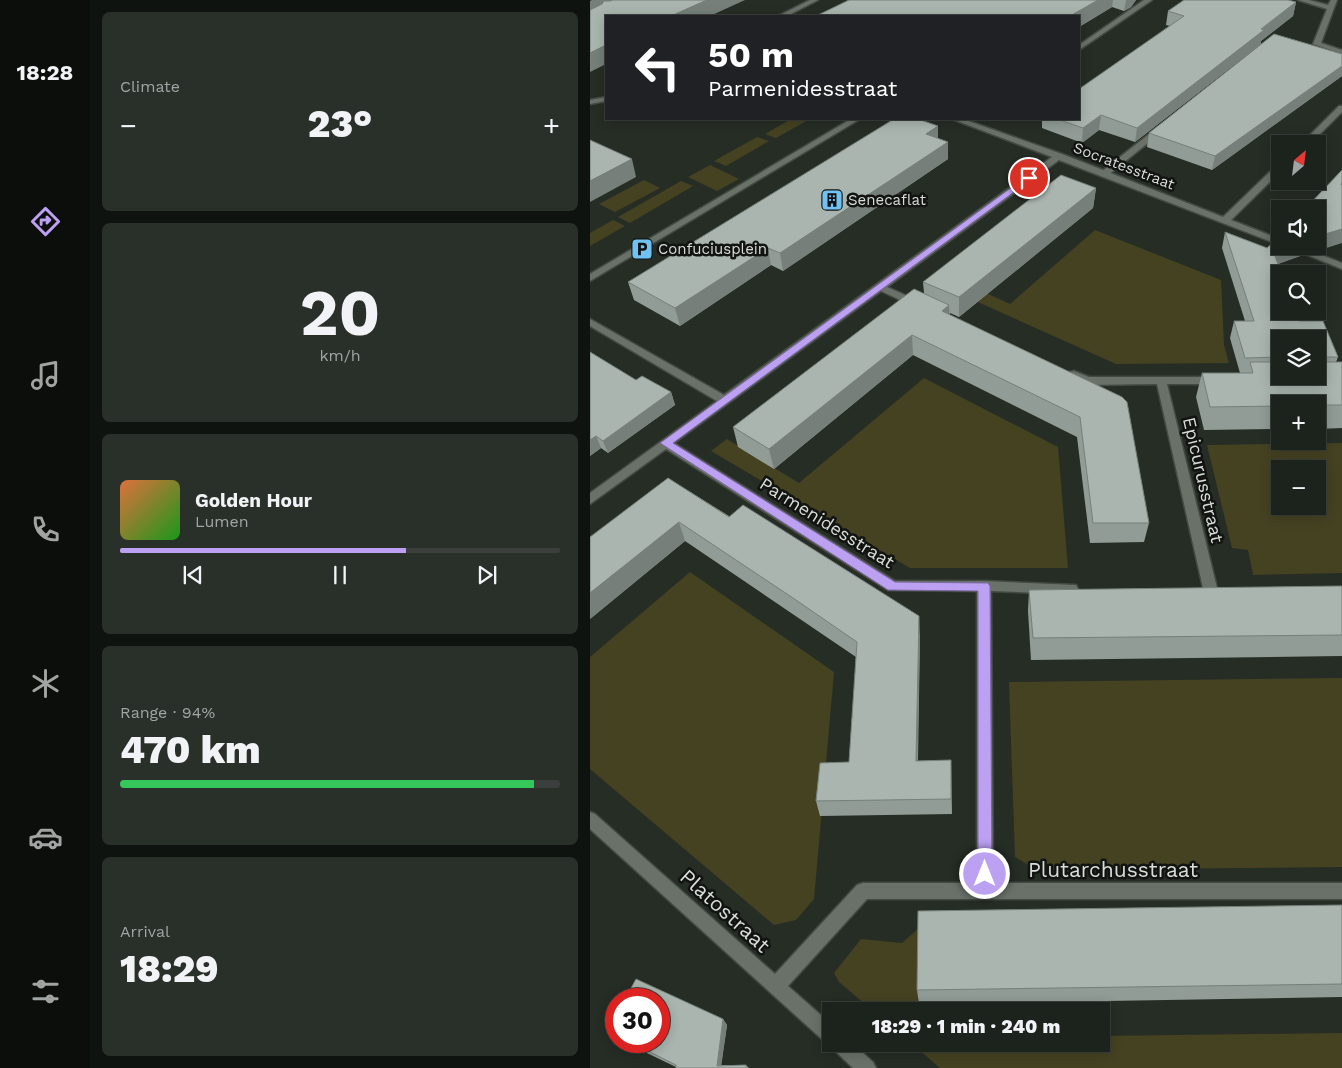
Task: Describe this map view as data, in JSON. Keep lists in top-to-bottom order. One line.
{"streets":{"street":["Socratesstraat","Epicurusstraat","Parmenidesstraat","Plutarchusstraat","Platostraat"]},"crossings":[["Plutarchusstraat","Platostraat"]],"places":{"building":["Senecaflat"],"parking":["Confuciusplein"]},"north":"top right","page":{"tabs":"18:28","tile":["Climate",["20","km/h"],["Range · 94%","470 km"],["Arrival","18:29"]],"turn":["50 m","Parmenidesstraat"],"heat":["−","23°","+"],"map_buttons":["+","−"],"song":["Golden Hour","Lumen"],"limit":"30","trip":"18:29 · 1 min · 240 m"}}
